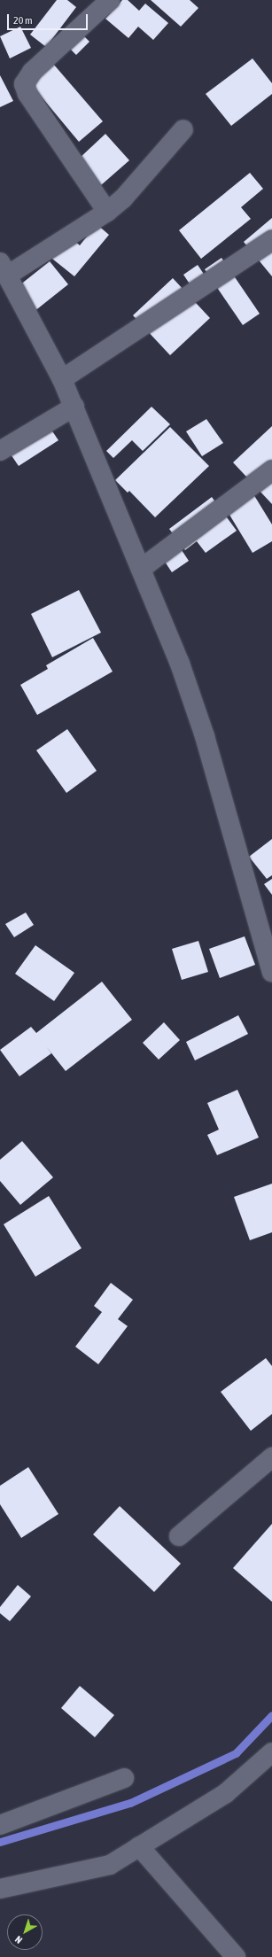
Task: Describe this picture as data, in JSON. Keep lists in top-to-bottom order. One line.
{"scale_bar":"20 m","north":"bottom left"}
